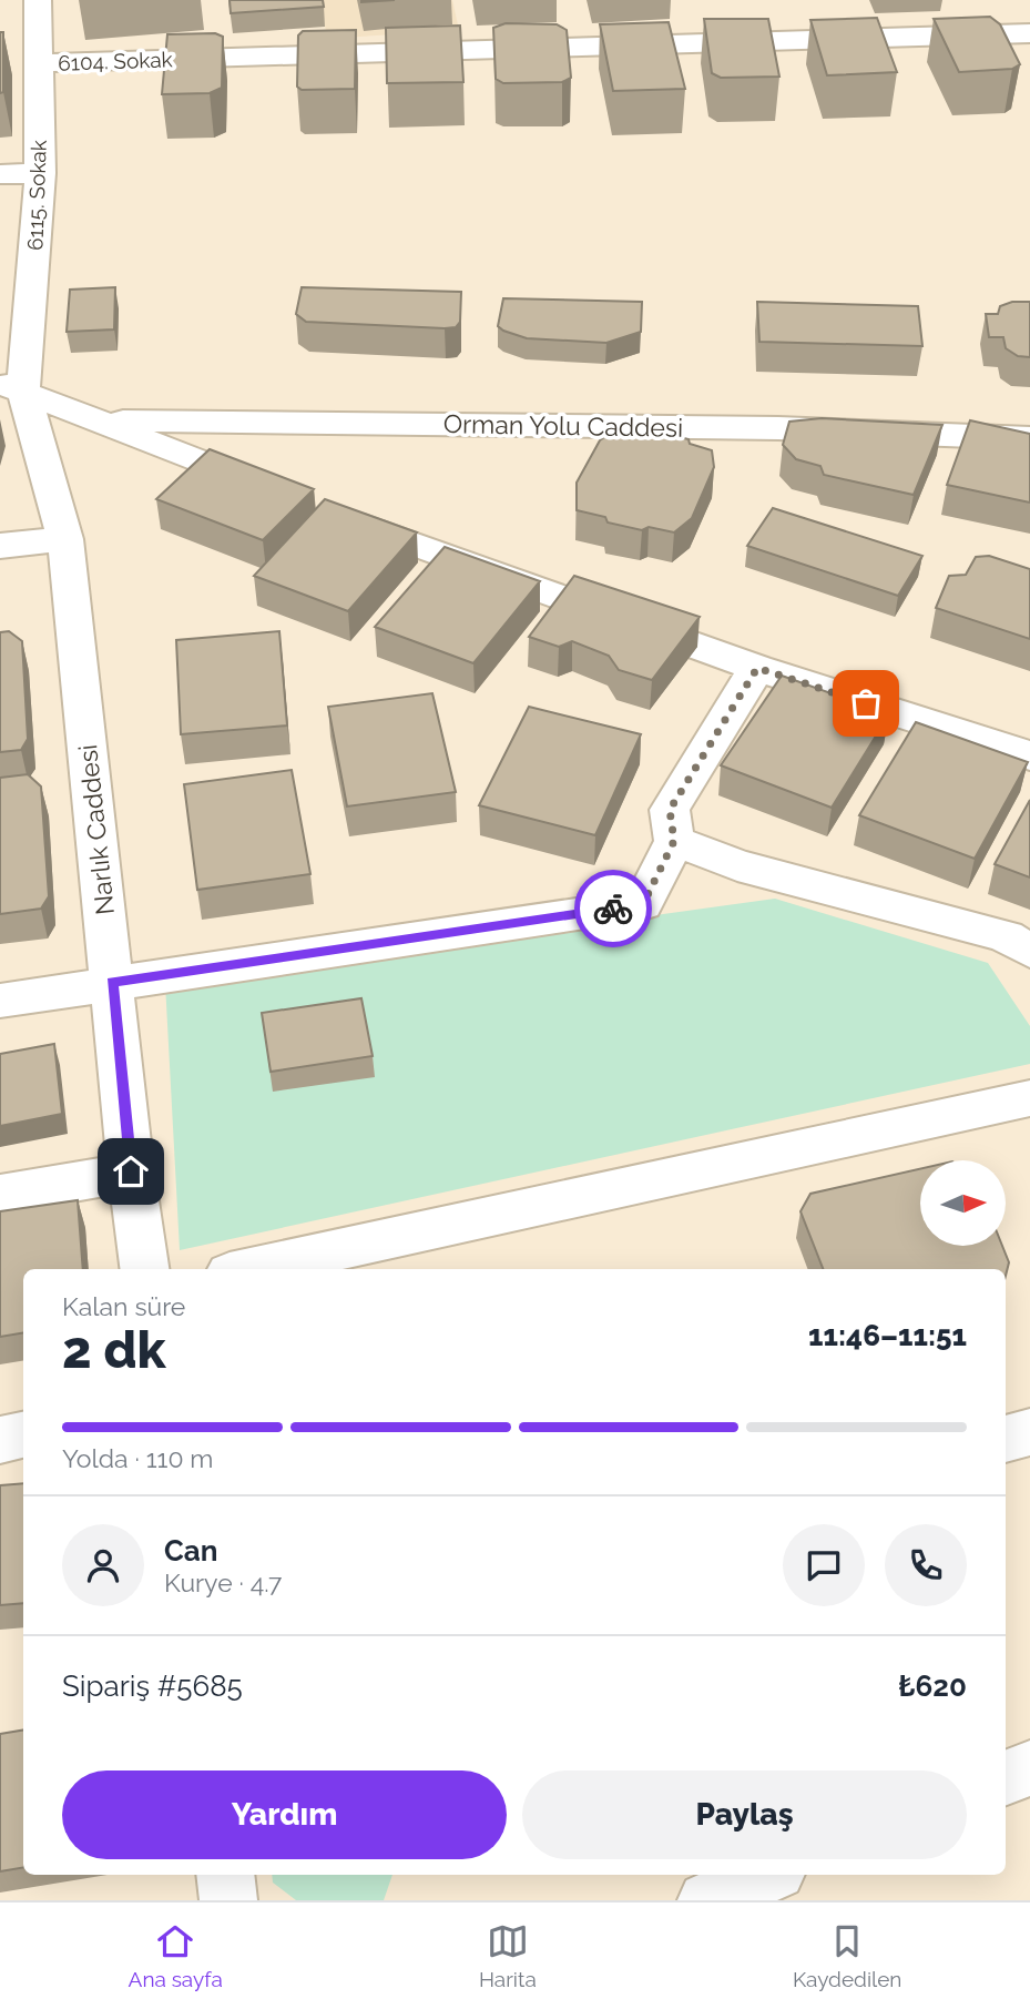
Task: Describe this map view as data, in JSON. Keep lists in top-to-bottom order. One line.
{"streets":{"street":["6104. Sokak","6115. Sokak","Orman Yolu Caddesi","Narlık Caddesi"]},"crossings":[["6104. Sokak","6115. Sokak"],["6115. Sokak","Narlık Caddesi"]],"north":"right","page":{"heading":["2 dk","Kalan süre","11:46–11:51"],"panel":["Can","Kurye · 4.7","Sipariş #5685","₺620"],"bar":"Yolda · 110 m","buttons":["Yardım","Paylaş"],"tabs":["Ana sayfa","Harita","Kaydedilen"]}}
